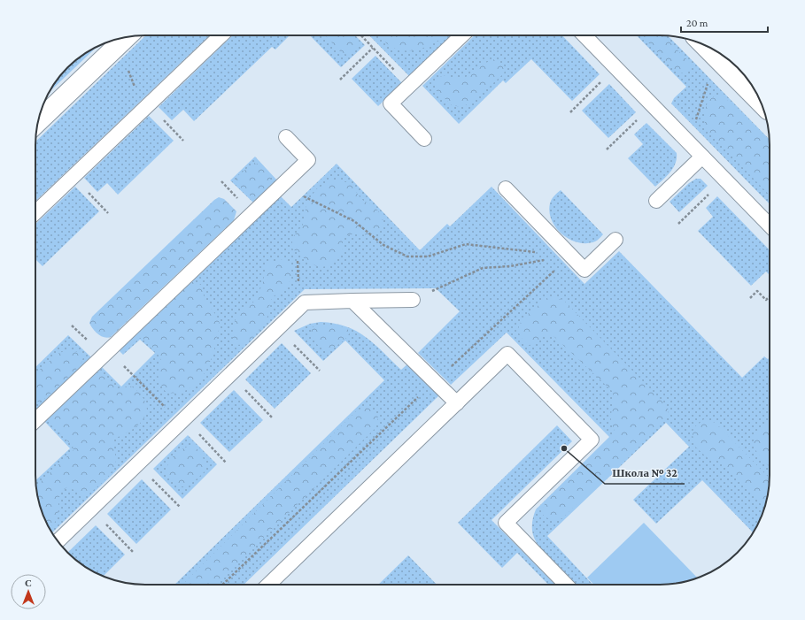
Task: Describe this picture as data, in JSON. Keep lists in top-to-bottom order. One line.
{"places":["Школа № 32"],"scale_bar":"20 m","north":"top"}
